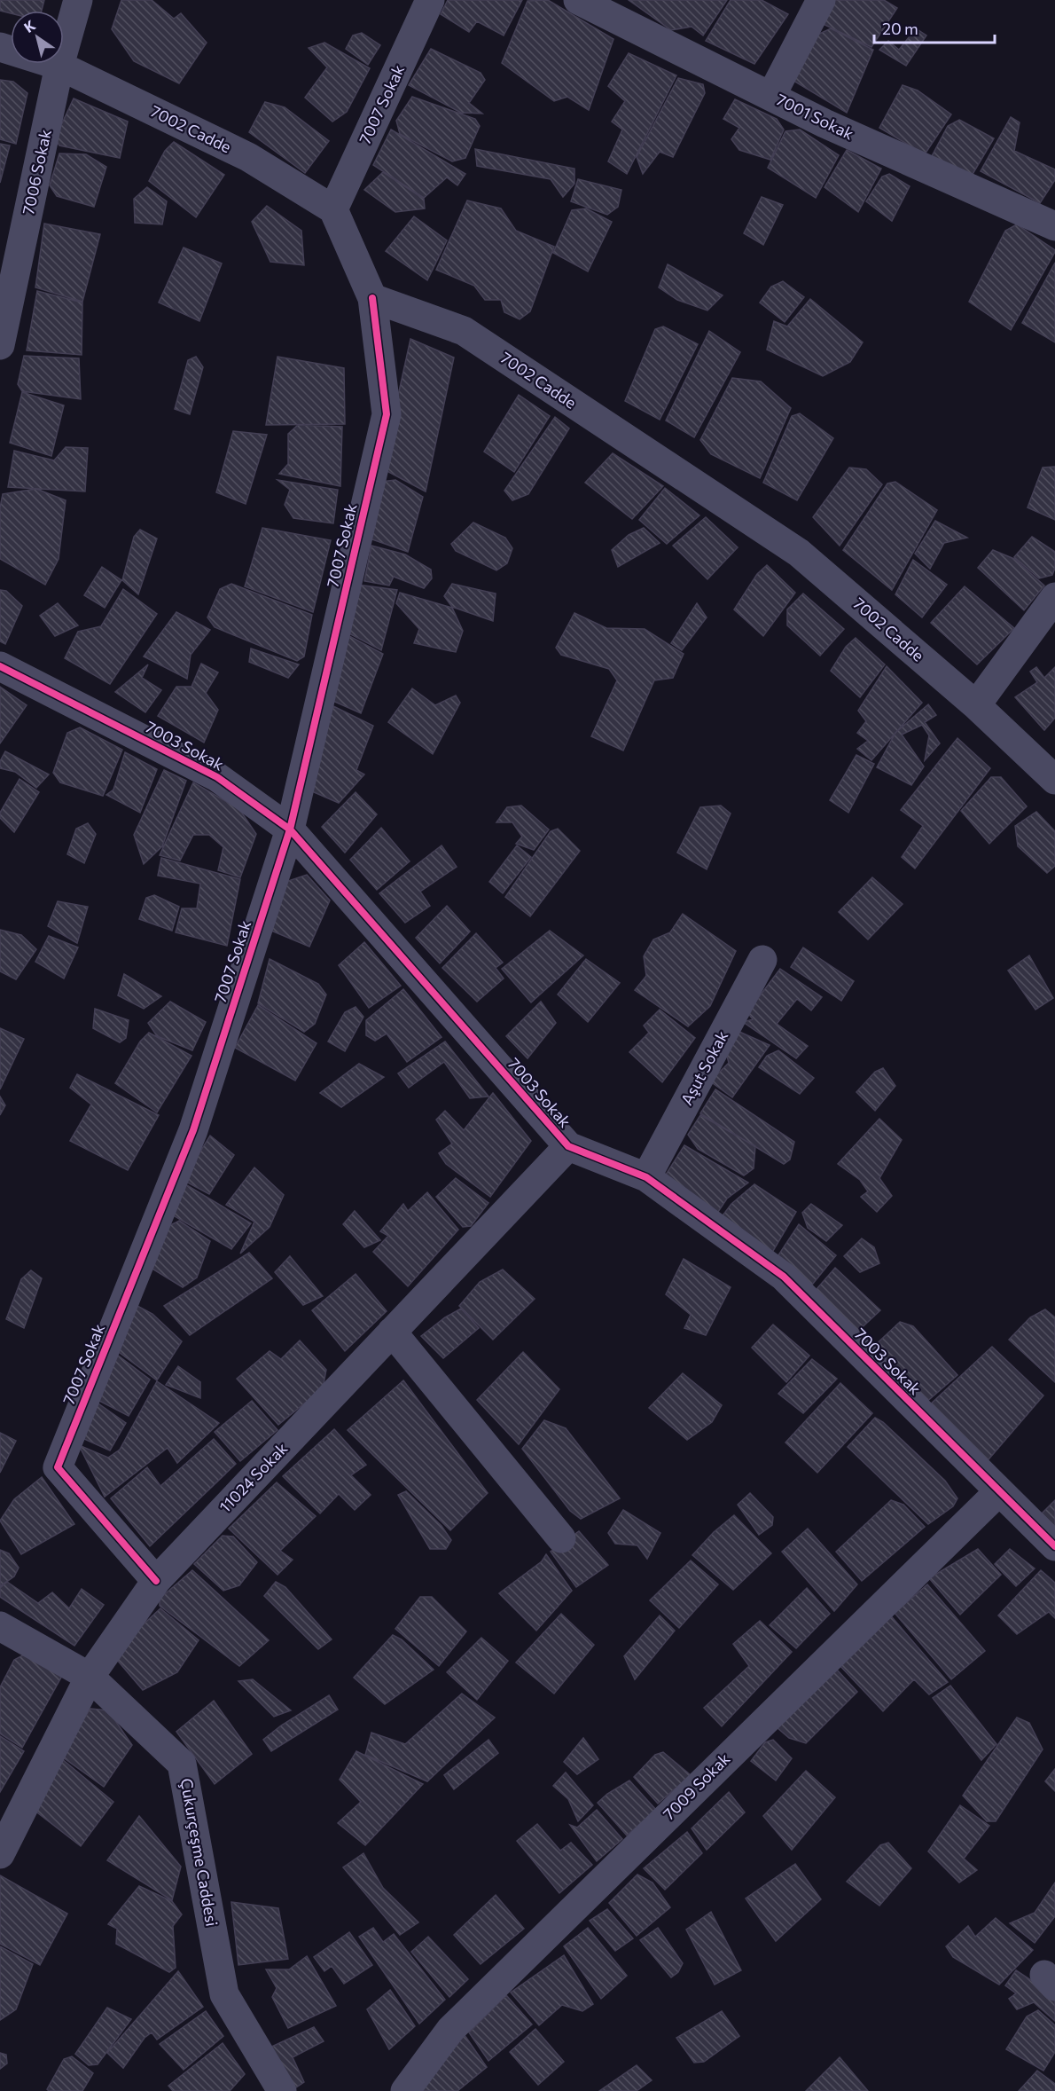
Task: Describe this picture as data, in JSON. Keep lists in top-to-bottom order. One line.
{"streets":{"street":["7007 Sokak","7001 Sokak","7002 Cadde","7006 Sokak","7003 Sokak","Aşut Sokak","11024 Sokak","7009 Sokak","Çukurçeşme Caddesi"]},"crossings":[["7007 Sokak","7002 Cadde"],["7007 Sokak","7003 Sokak"],["7007 Sokak","11024 Sokak"],["7002 Cadde","7006 Sokak"],["7003 Sokak","Aşut Sokak"],["7003 Sokak","11024 Sokak"],["7003 Sokak","7009 Sokak"],["11024 Sokak","Çukurçeşme Caddesi"]],"scale_bar":"20 m","north":"top left"}
